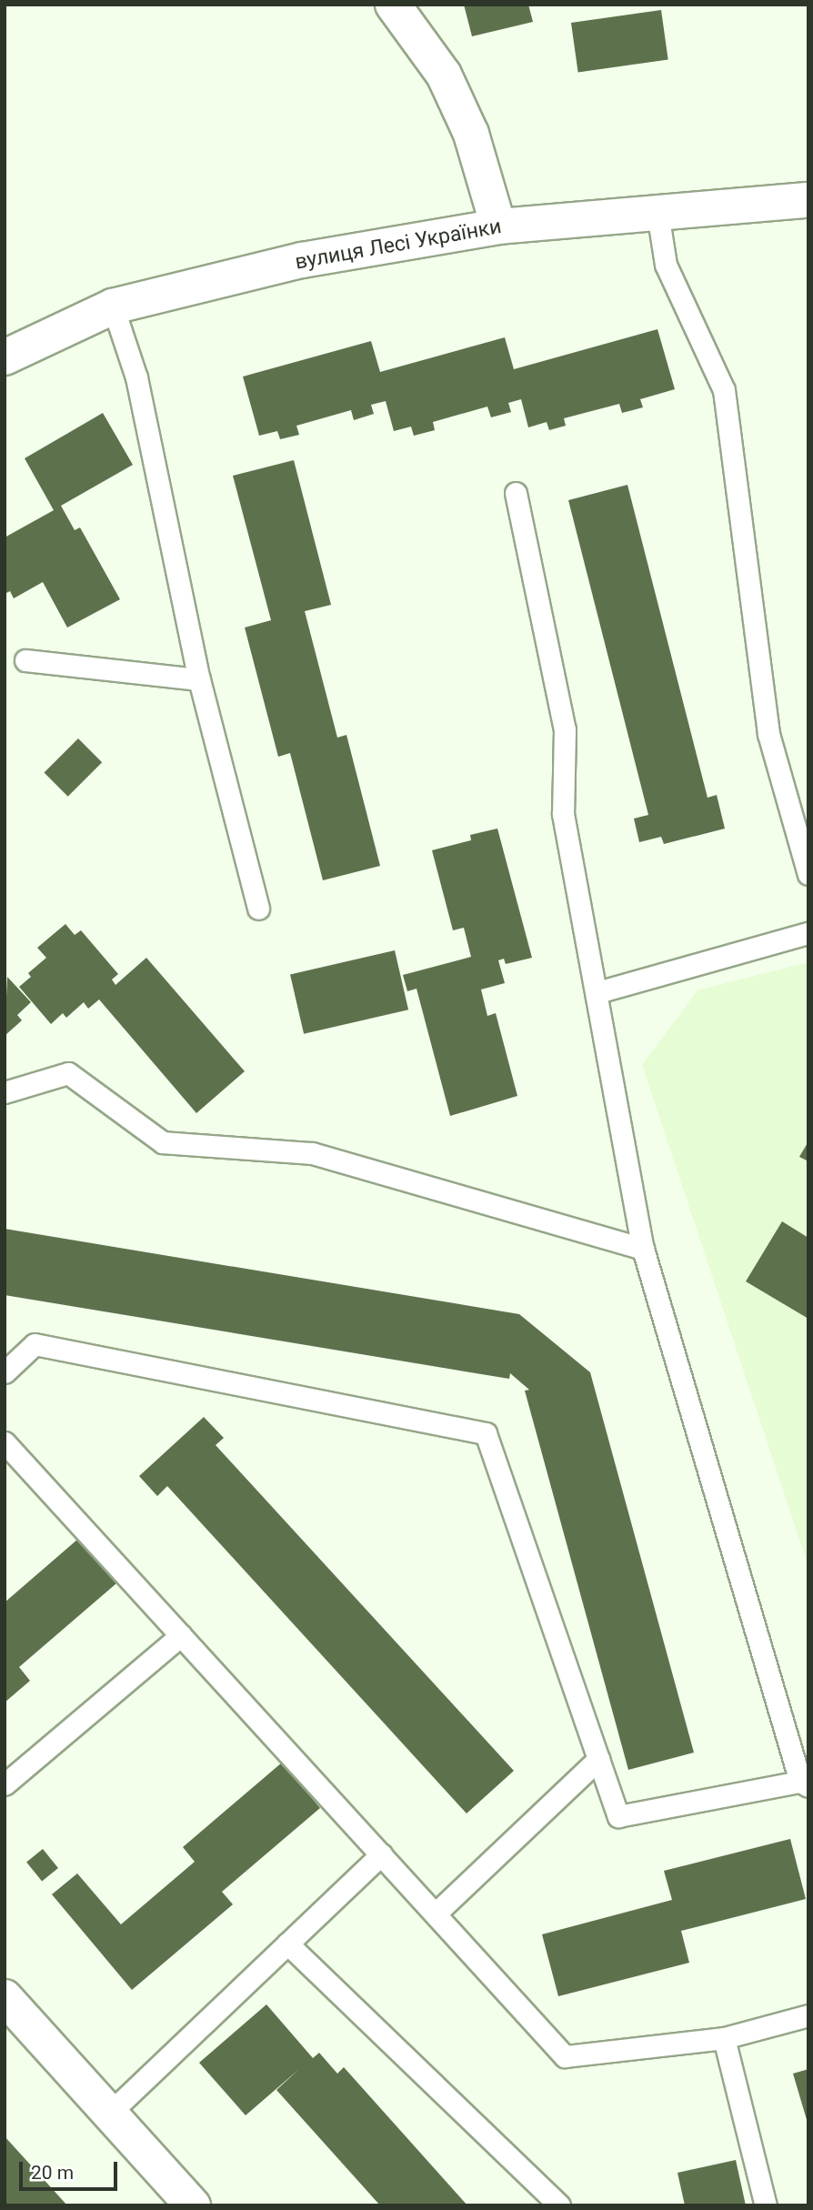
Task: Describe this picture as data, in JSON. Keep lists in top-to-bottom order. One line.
{"streets":{"street":["вулиця Лесі Українки"]},"scale_bar":"20 m"}
